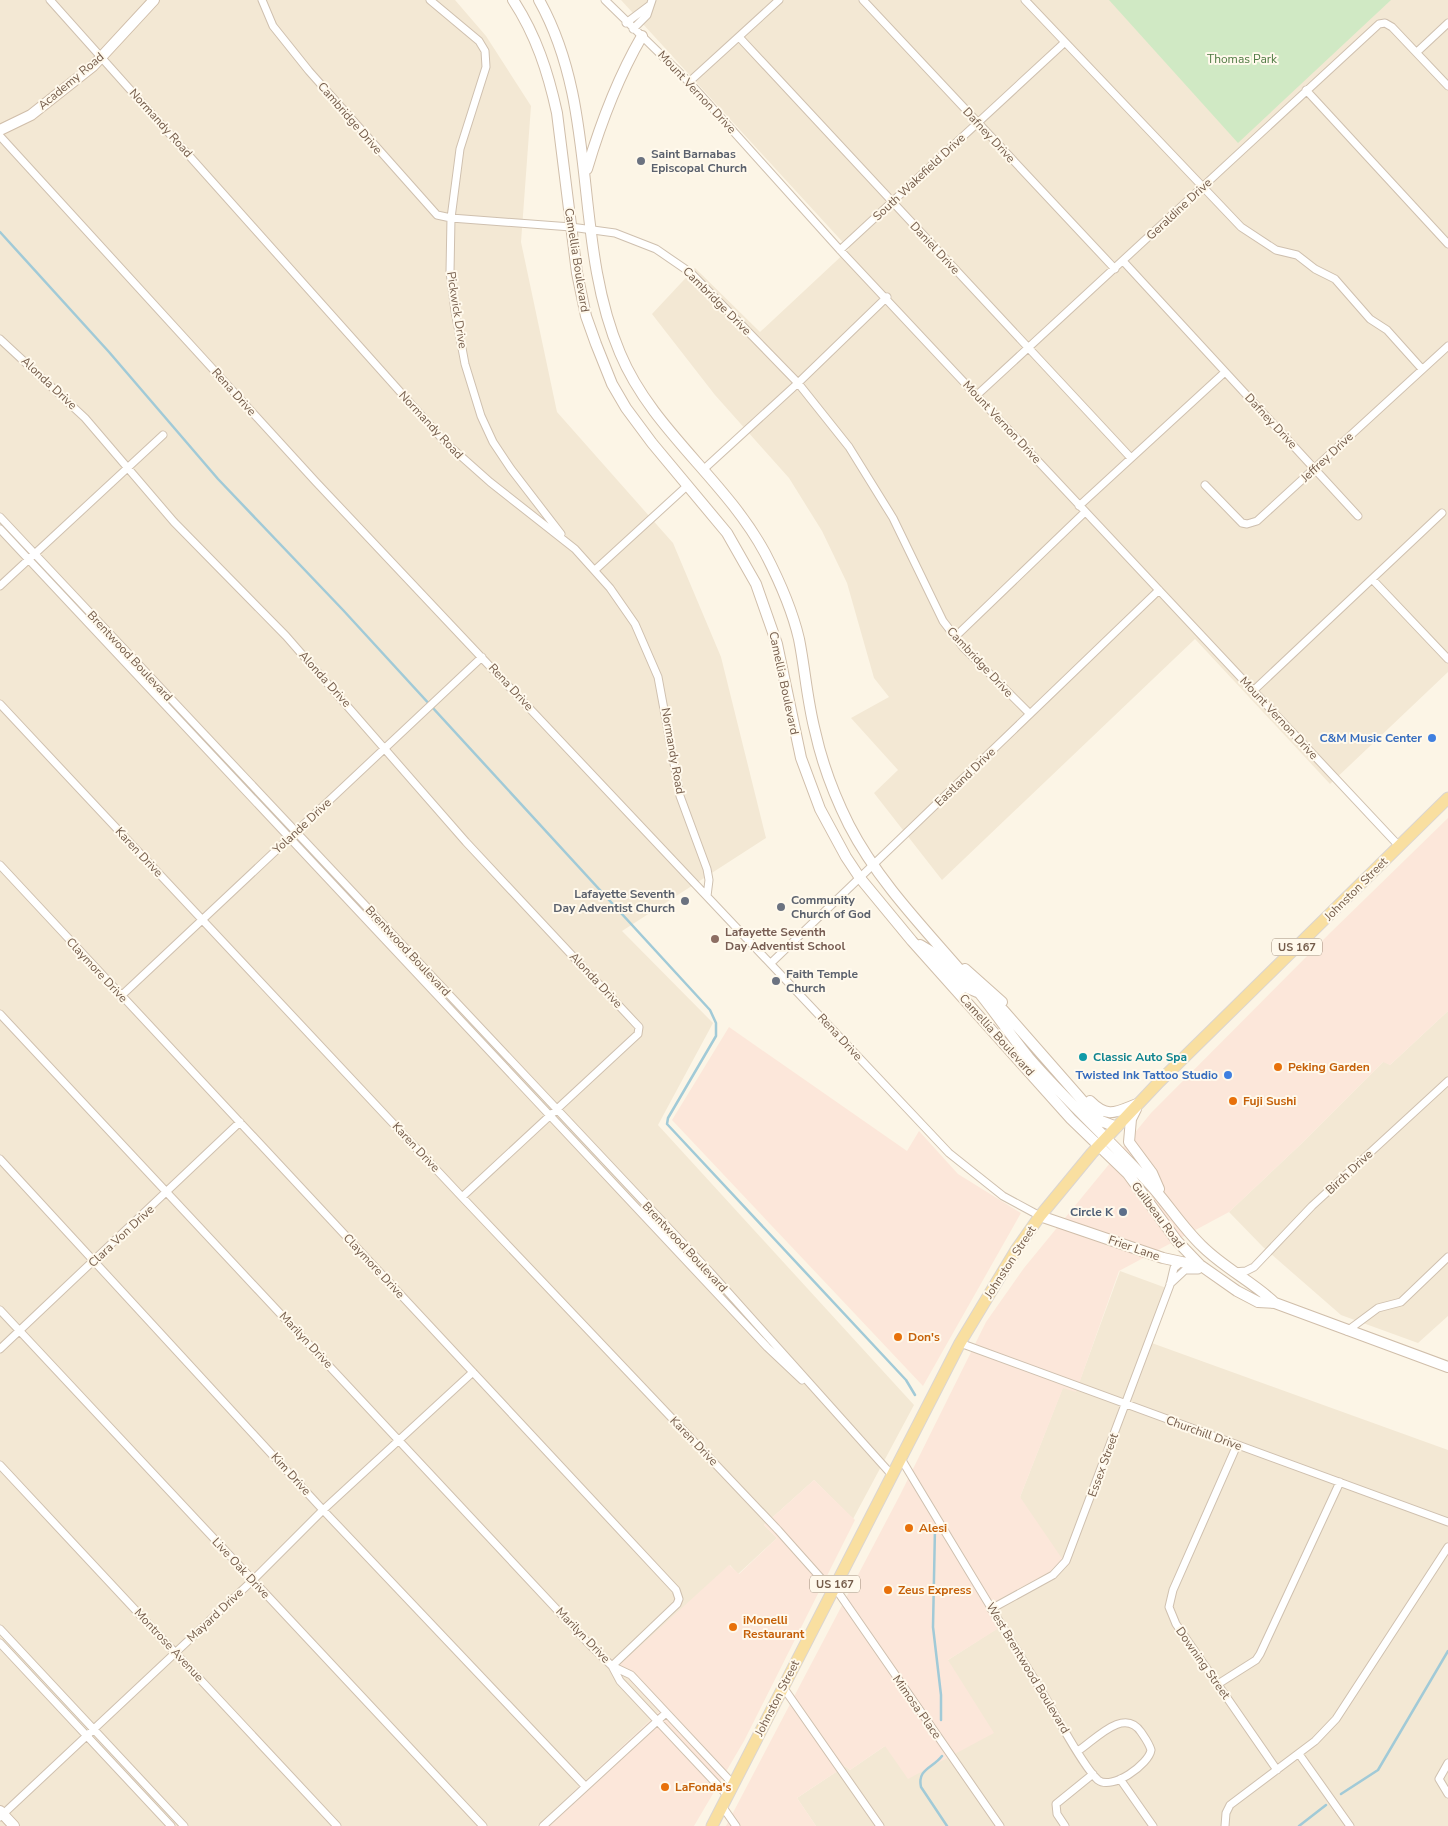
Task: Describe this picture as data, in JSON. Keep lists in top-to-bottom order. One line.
{"streets":{"main road":["Academy Road","Camellia Boulevard","Johnston Street","US 167","Guilbeau Road","Frier Lane"],"street":["Mount Vernon Drive","Cambridge Drive","Normandy Road","Dafney Drive","South Wakefield Drive","Geraldine Drive","Daniel Drive","Pickwick Drive","Alonda Drive","Rena Drive","Jeffrey Drive","Brentwood Boulevard","Eastland Drive","Yolande Drive","Karen Drive","Claymore Drive","Birch Drive","Clara Von Drive","Marilyn Drive","Churchill Drive","Essex Street","Kim Drive","Live Oak Drive","Mayard Drive","Montrose Avenue","Downing Street","West Brentwood Boulevard","Mimosa Place"]},"crossings":[["Academy Road","Normandy Road"],["Mount Vernon Drive","South Wakefield Drive"],["Mount Vernon Drive","Geraldine Drive"],["Mount Vernon Drive","Eastland Drive"],["Mount Vernon Drive","Johnston Street"],["Cambridge Drive","Camellia Boulevard"],["Cambridge Drive","Pickwick Drive"],["Cambridge Drive","Eastland Drive"],["Normandy Road","Pickwick Drive"],["Normandy Road","Rena Drive"],["Dafney Drive","South Wakefield Drive"],["Dafney Drive","Geraldine Drive"],["Dafney Drive","Jeffrey Drive"],["South Wakefield Drive","Daniel Drive"],["Geraldine Drive","Daniel Drive"],["Camellia Boulevard","Eastland Drive"],["Camellia Boulevard","Johnston Street"],["Camellia Boulevard","Guilbeau Road"],["Alonda Drive","Brentwood Boulevard"],["Alonda Drive","Yolande Drive"],["Rena Drive","Eastland Drive"],["Rena Drive","Yolande Drive"],["Rena Drive","Johnston Street"],["Rena Drive","Frier Lane"],["Brentwood Boulevard","Yolande Drive"],["Brentwood Boulevard","Johnston Street"],["Yolande Drive","Karen Drive"],["Yolande Drive","Claymore Drive"],["Karen Drive","Johnston Street"],["Karen Drive","Mimosa Place"],["Johnston Street","Guilbeau Road"],["Johnston Street","Frier Lane"],["Johnston Street","Marilyn Drive"],["Johnston Street","Churchill Drive"],["Johnston Street","West Brentwood Boulevard"],["Johnston Street","Mimosa Place"],["Claymore Drive","Clara Von Drive"],["Claymore Drive","Marilyn Drive"],["Claymore Drive","Mayard Drive"],["Guilbeau Road","Frier Lane"],["Clara Von Drive","Marilyn Drive"],["Clara Von Drive","Kim Drive"],["Clara Von Drive","Live Oak Drive"],["Frier Lane","Essex Street"],["Marilyn Drive","Mayard Drive"],["Churchill Drive","Essex Street"],["Churchill Drive","Downing Street"],["Essex Street","West Brentwood Boulevard"],["Kim Drive","Mayard Drive"],["Live Oak Drive","Mayard Drive"],["Mayard Drive","Montrose Avenue"]],"parks":["Thomas Park"],"places":["Saint Barnabas Episcopal Church","C&M Music Center","Lafayette Seventh Day Adventist Church","Community Church of God","Lafayette Seventh Day Adventist School","Faith Temple Church","Classic Auto Spa","Peking Garden","Twisted Ink Tattoo Studio","Fuji Sushi","Circle K","Don's","Alesi","Zeus Express","iMonelli Restaurant","LaFonda's"]}
